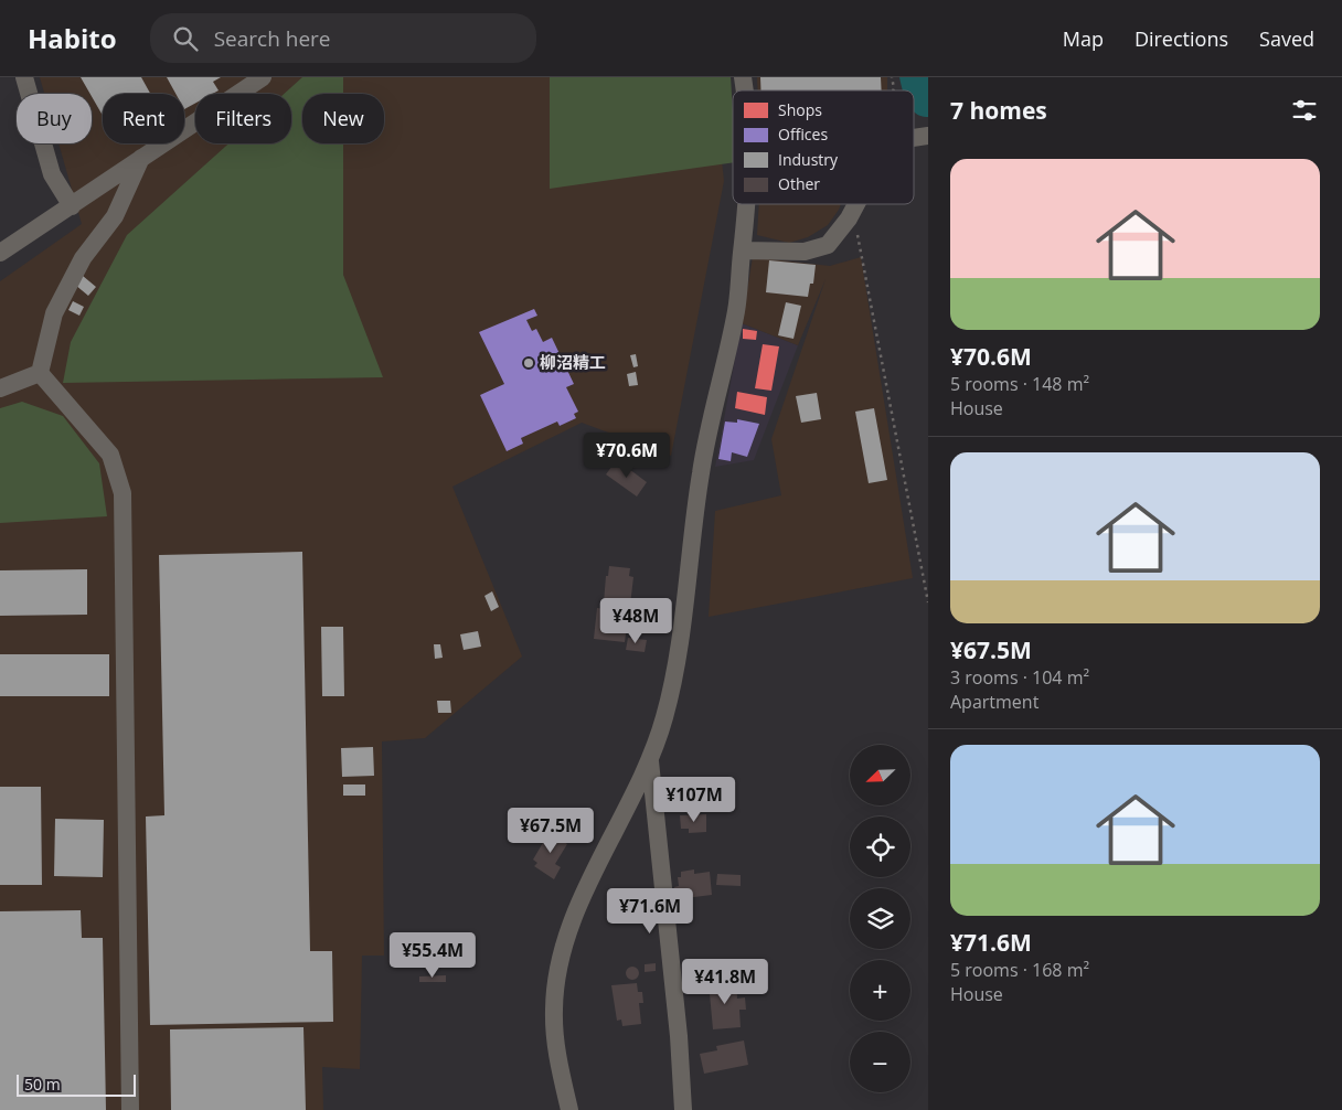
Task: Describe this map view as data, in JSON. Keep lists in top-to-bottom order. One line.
{"places":["柳沼精工"],"legend":["Shops","Offices","Industry","Other"],"scale_bar":"50 m","north":"bottom left","page":{"header":"Habito","search":"Search here","nav":["Map","Directions","Saved"],"heading":"7 homes","chip":["Buy","Rent","Filters","New"],"list":[{"name":"¥70.6M","note":"5 rooms · 148 m² · House"},{"name":"¥67.5M","note":"3 rooms · 104 m² · Apartment"},{"name":"¥71.6M","note":"5 rooms · 168 m² · House"}],"price":["¥70.6M","¥48M","¥107M","¥67.5M","¥71.6M","¥55.4M","¥41.8M"],"map_buttons":["+","−"],"scale":"50 m"}}
